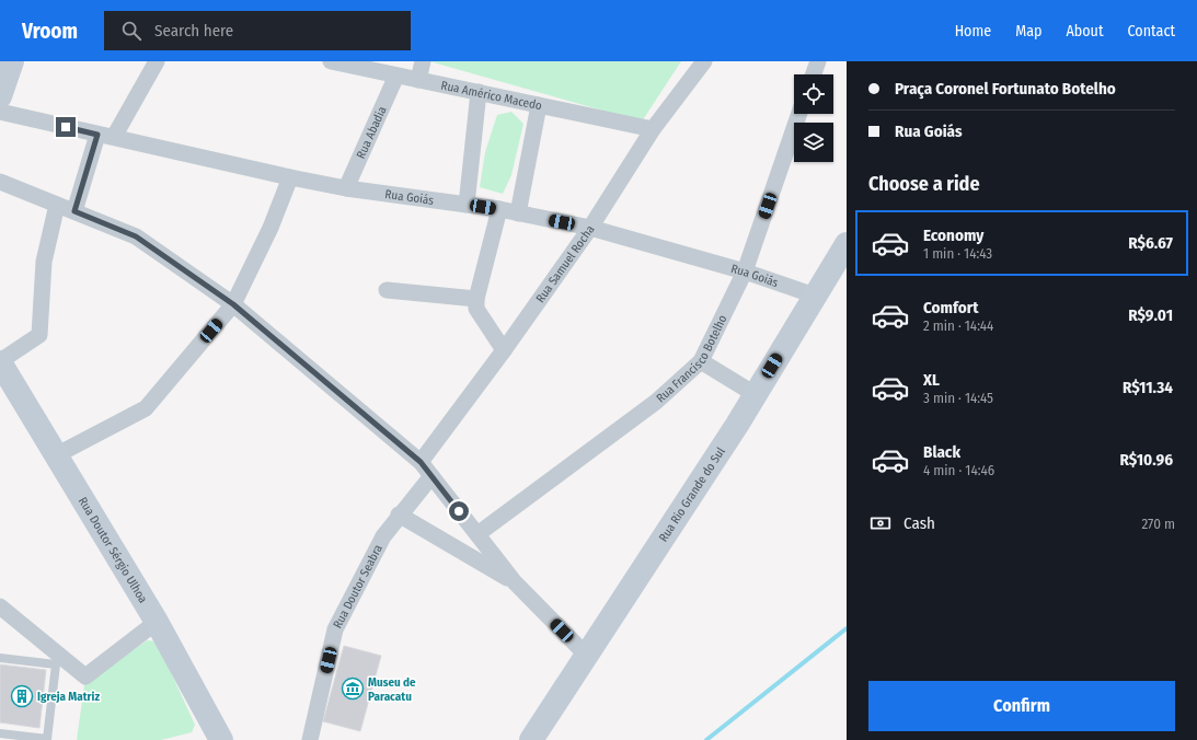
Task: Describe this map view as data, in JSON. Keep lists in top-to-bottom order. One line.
{"streets":{"street":["Rua Américo Macedo","Rua Abadia","Rua Goiás","Rua Samuel Rocha","Rua Francisco Botelho","Rua Rio Grande do Sul","Rua Doutor Sérgio Ulhoa","Rua Doutor Seabra"]},"crossings":[["Rua Américo Macedo","Rua Abadia"],["Rua Américo Macedo","Rua Samuel Rocha"],["Rua Abadia","Rua Goiás"],["Rua Goiás","Rua Samuel Rocha"],["Rua Goiás","Rua Francisco Botelho"],["Rua Goiás","Rua Rio Grande do Sul"]],"places":{"museum":["Museu de Paracatu"],"building":["Igreja Matriz"]},"page":{"header":"Vroom","search":"Search here","nav":["Home","Map","About","Contact"],"banner":["Praça Coronel Fortunato Botelho","Rua Goiás"],"heading":"Choose a ride","list":[{"name":"Economy","note":"1 min · 14:43","value":"R$6.67"},{"name":"Comfort","note":"2 min · 14:44","value":"R$9.01"},{"name":"XL","note":"3 min · 14:45","value":"R$11.34"},{"name":"Black","note":"4 min · 14:46","value":"R$10.96"}],"pay":["Cash","270 m"],"buttons":"Confirm"}}
